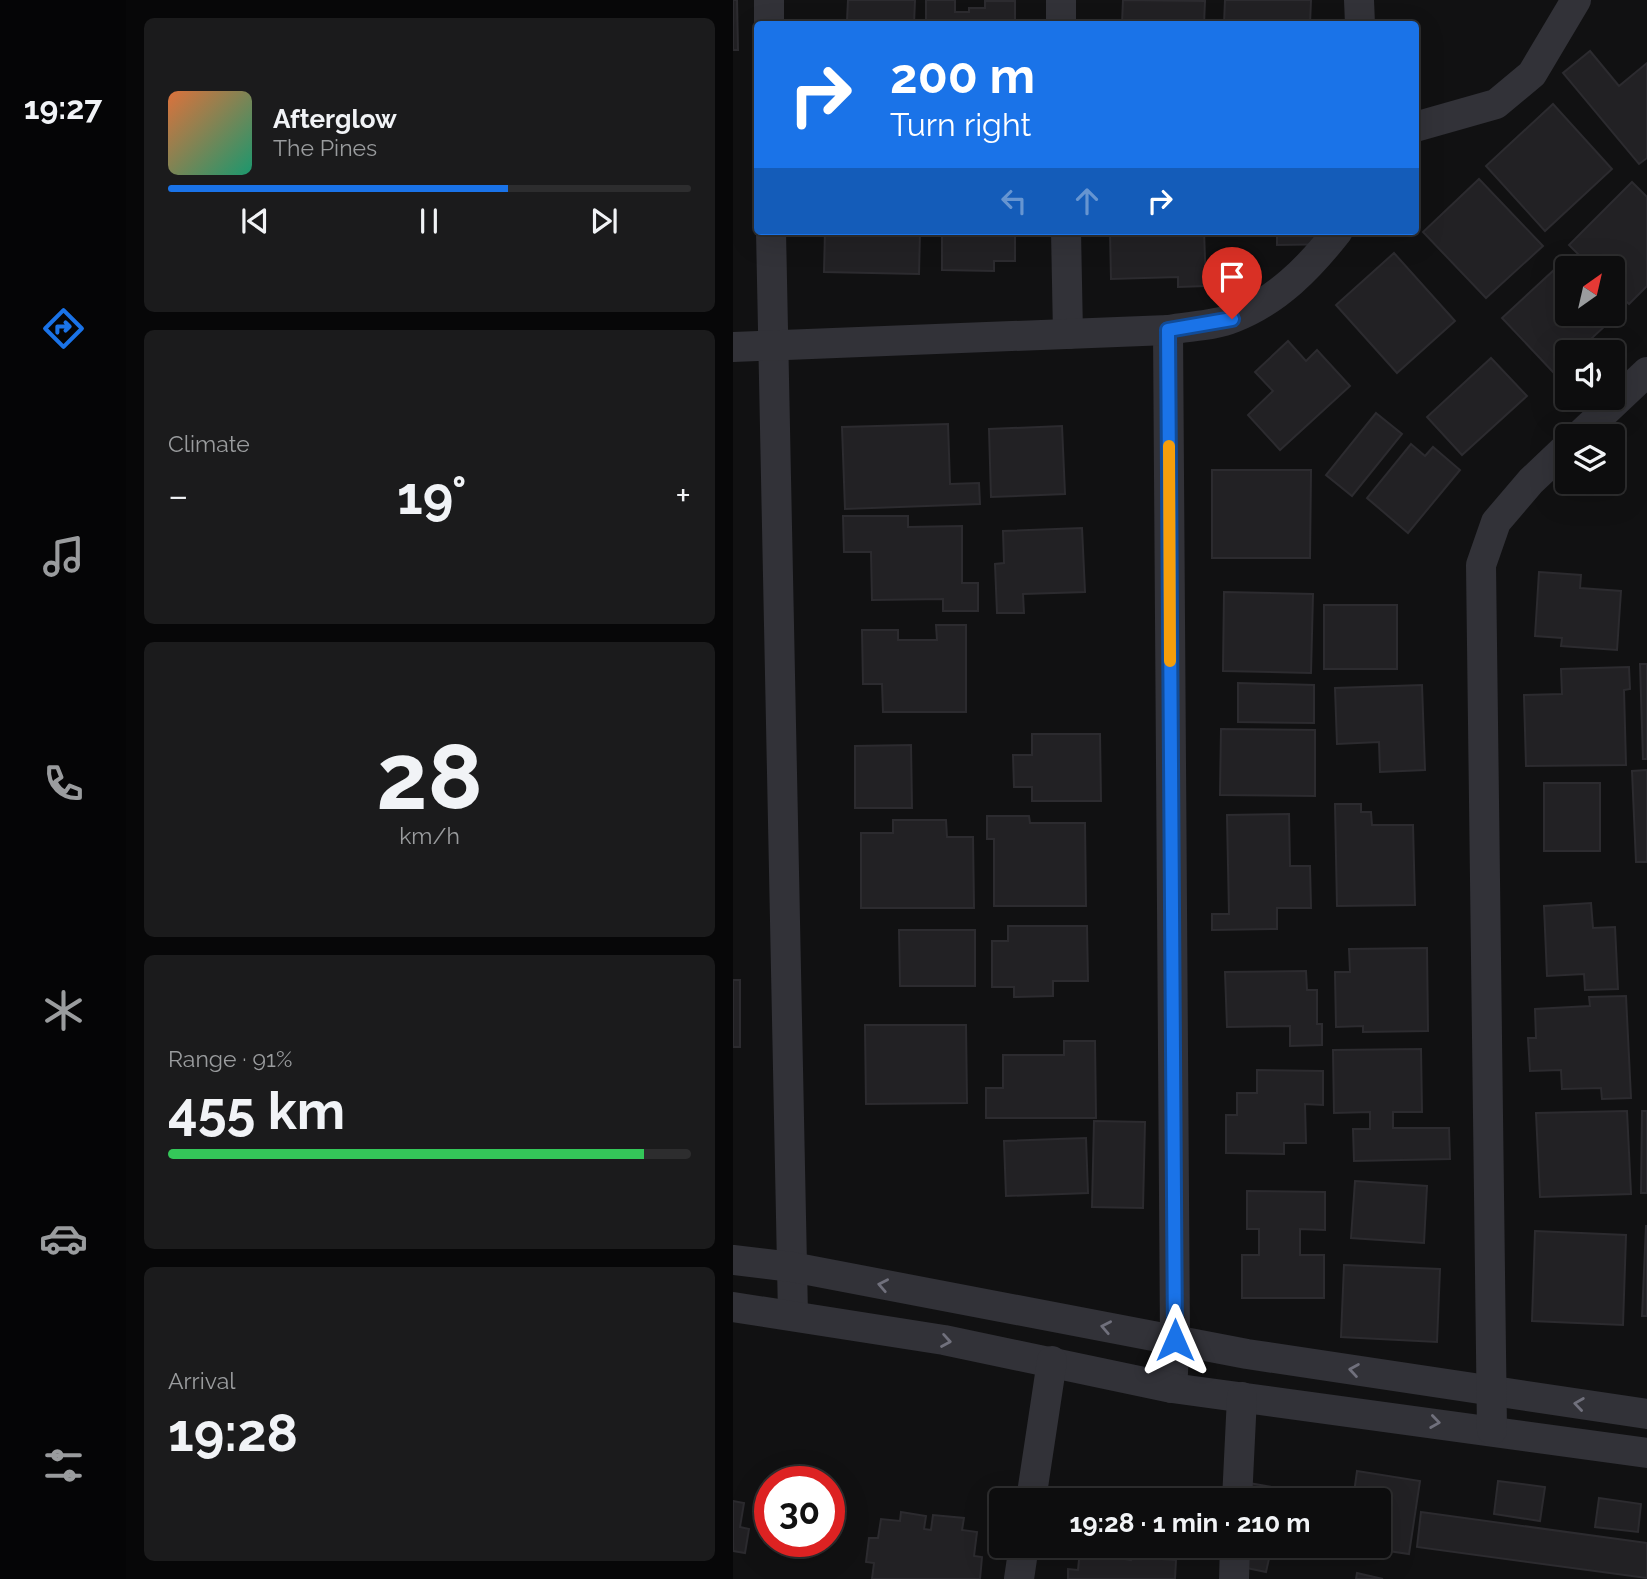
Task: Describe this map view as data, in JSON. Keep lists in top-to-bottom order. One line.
{"north":"top right","page":{"tabs":"19:27","turn":["200 m","Turn right"],"song":["Afterglow","The Pines"],"tile":["Climate",["28","km/h"],["Range · 91%","455 km"],["Arrival","19:28"]],"heat":["−","19°","+"],"limit":"30","trip":"19:28 · 1 min · 210 m"}}
